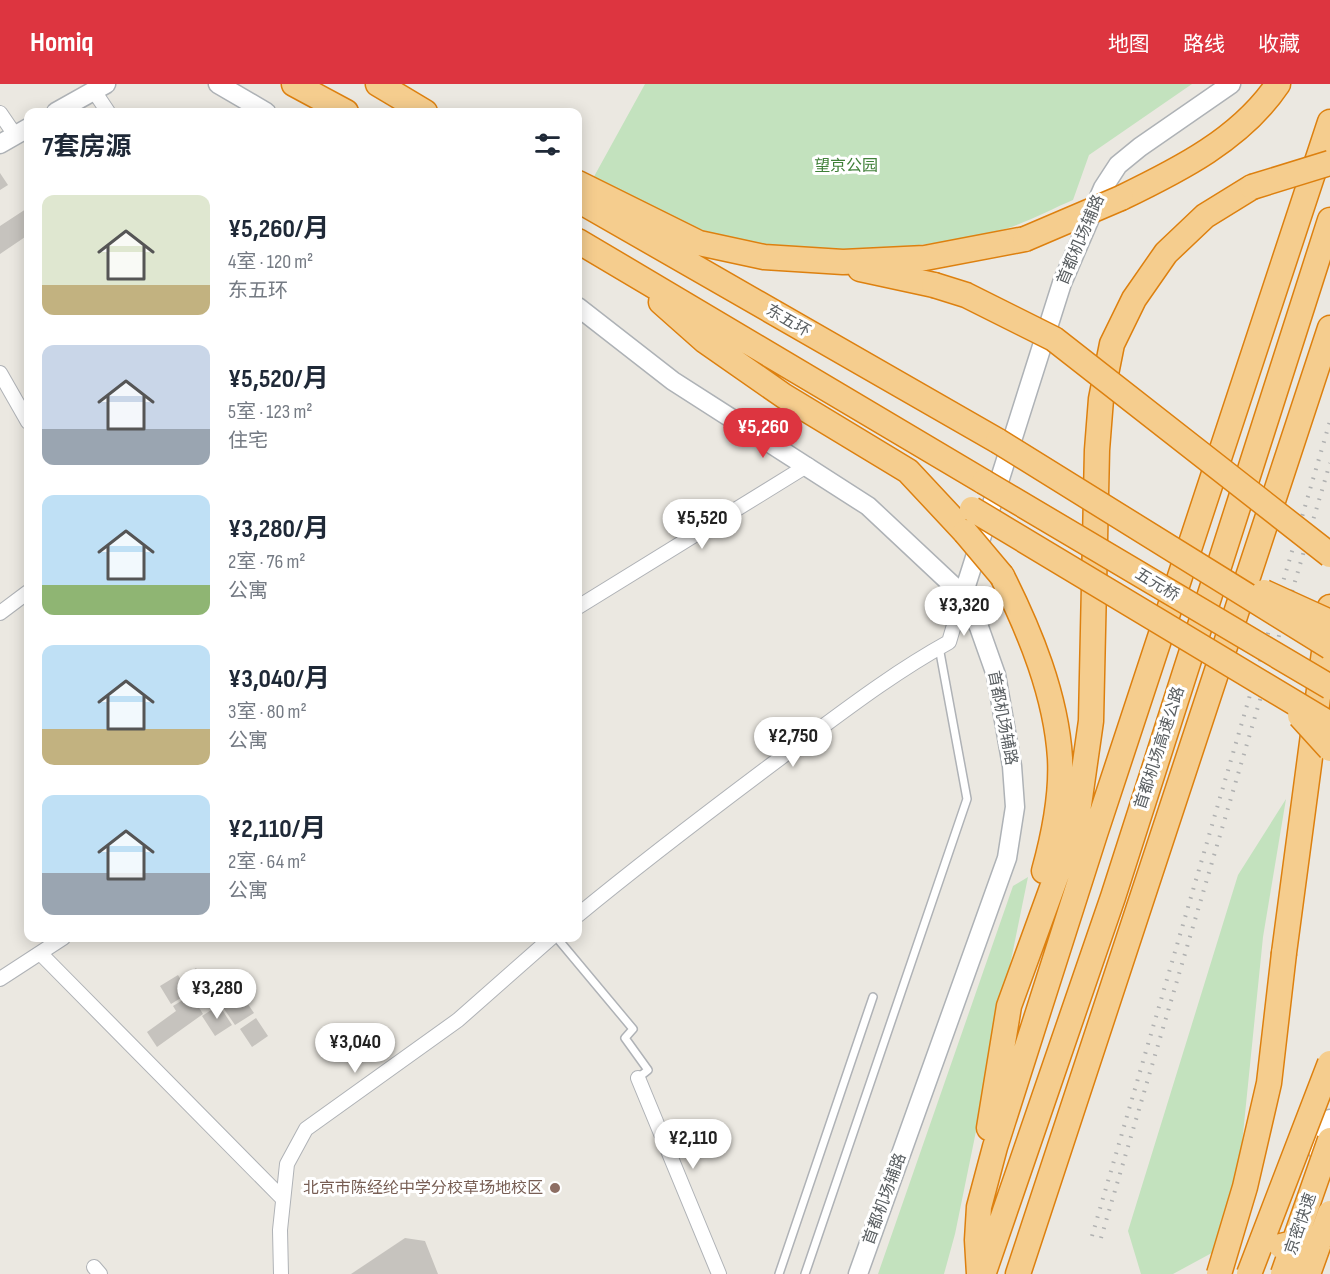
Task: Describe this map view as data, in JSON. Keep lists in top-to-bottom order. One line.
{"streets":{"highway":["东五环","五元桥","首都机场高速公路","京密快速"],"street":["首都机场辅路"]},"parks":["望京公园"],"places":["北京市陈经纶中学分校草场地校区"],"page":{"header":"Homiq","nav":["地图","路线","收藏"],"heading":"7套房源","list":[{"name":"¥5,260/月","note":"4室 · 120 m² · 东五环"},{"name":"¥5,520/月","note":"5室 · 123 m² · 住宅"},{"name":"¥3,280/月","note":"2室 · 76 m² · 公寓"},{"name":"¥3,040/月","note":"3室 · 80 m² · 公寓"},{"name":"¥2,110/月","note":"2室 · 64 m² · 公寓"}],"price":["¥5,260","¥5,520","¥3,320","¥2,750","¥3,280","¥3,040","¥2,110"]}}
